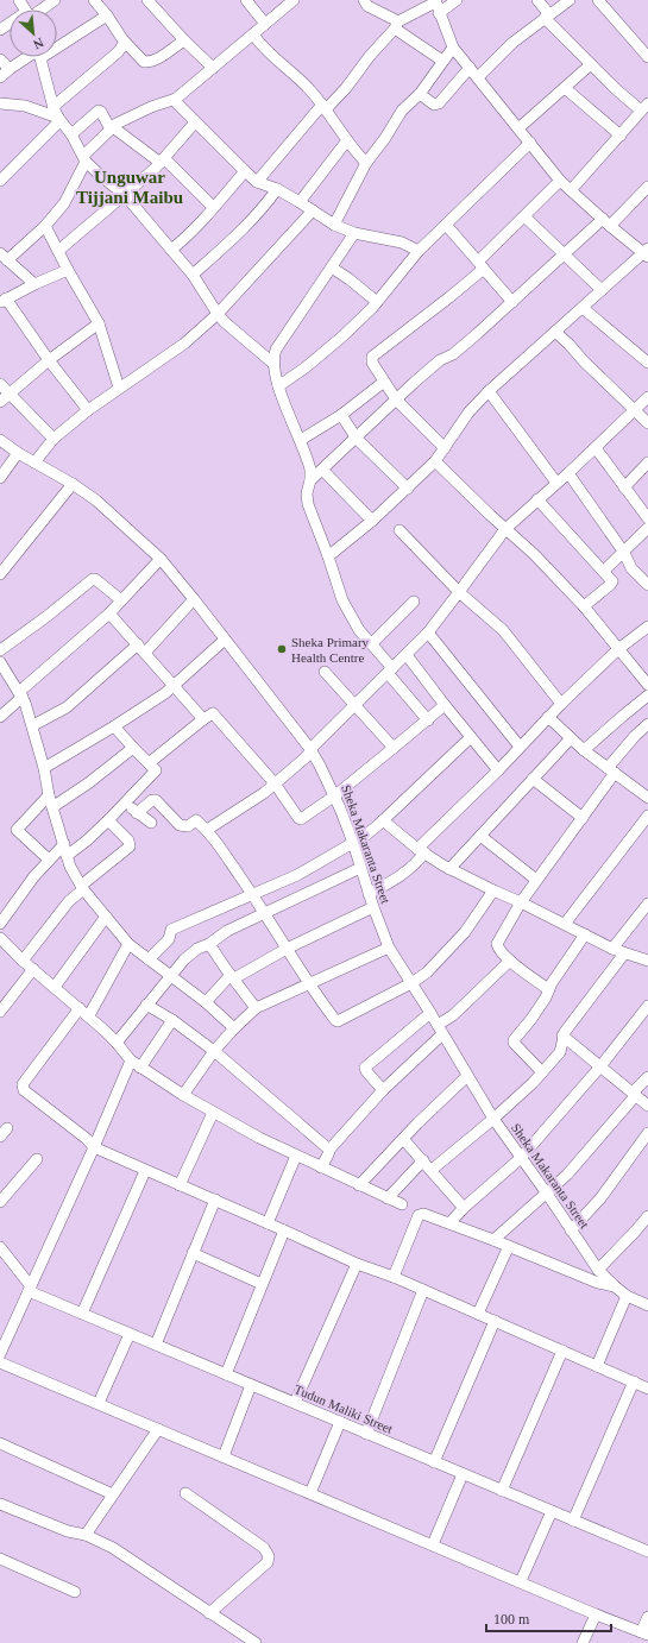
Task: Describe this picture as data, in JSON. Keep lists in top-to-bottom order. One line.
{"streets":{"street":["Sheka Makaranta Street","Tudun Maliki Street"]},"districts":["Unguwar Tijjani Maibu"],"places":["Sheka Primary Health Centre"],"scale_bar":"100 m","north":"bottom right"}
